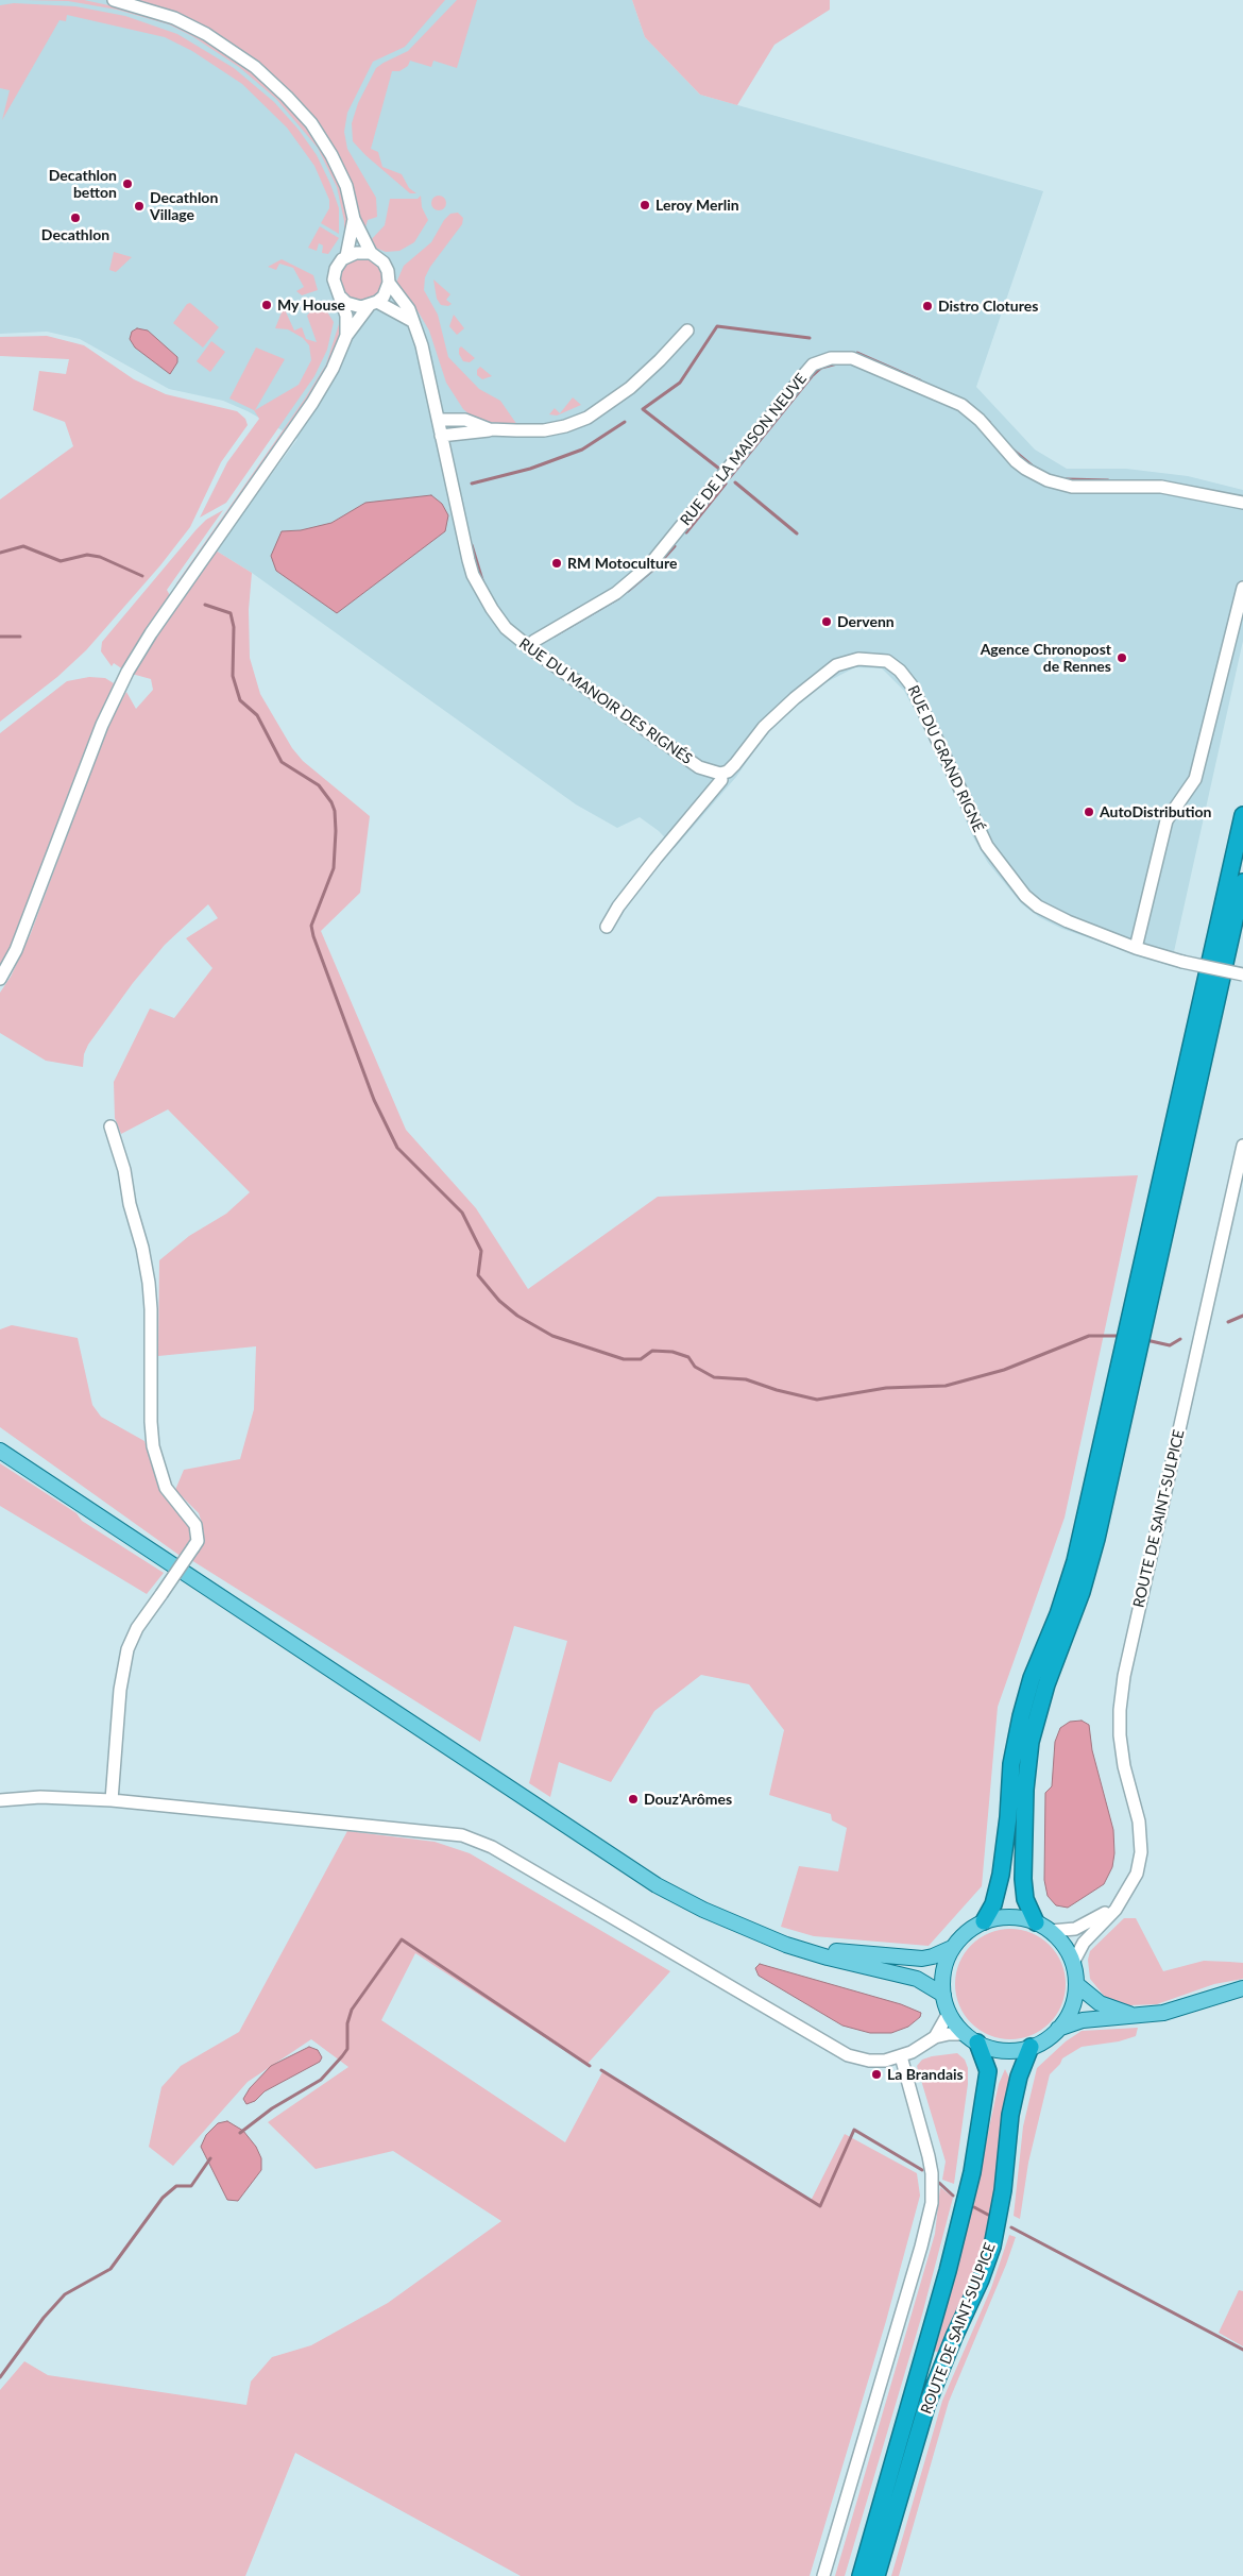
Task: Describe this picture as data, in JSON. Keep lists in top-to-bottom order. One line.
{"streets":{"highway":["ROUTE DE SAINT-SULPICE"],"street":["RUE DE LA MAISON NEUVE","RUE DU MANOIR DES RIGNÉS","RUE DU GRAND RIGNÉ"]},"crossings":[["RUE DE LA MAISON NEUVE","RUE DU MANOIR DES RIGNÉS"],["RUE DU MANOIR DES RIGNÉS","RUE DU GRAND RIGNÉ"]],"places":["Decathlon betton","Leroy Merlin","Decathlon Village","Decathlon","My House","Distro Clotures","RM Motoculture","Dervenn","Agence Chronopost de Rennes","AutoDistribution","Douz'Arômes","La Brandais"]}
